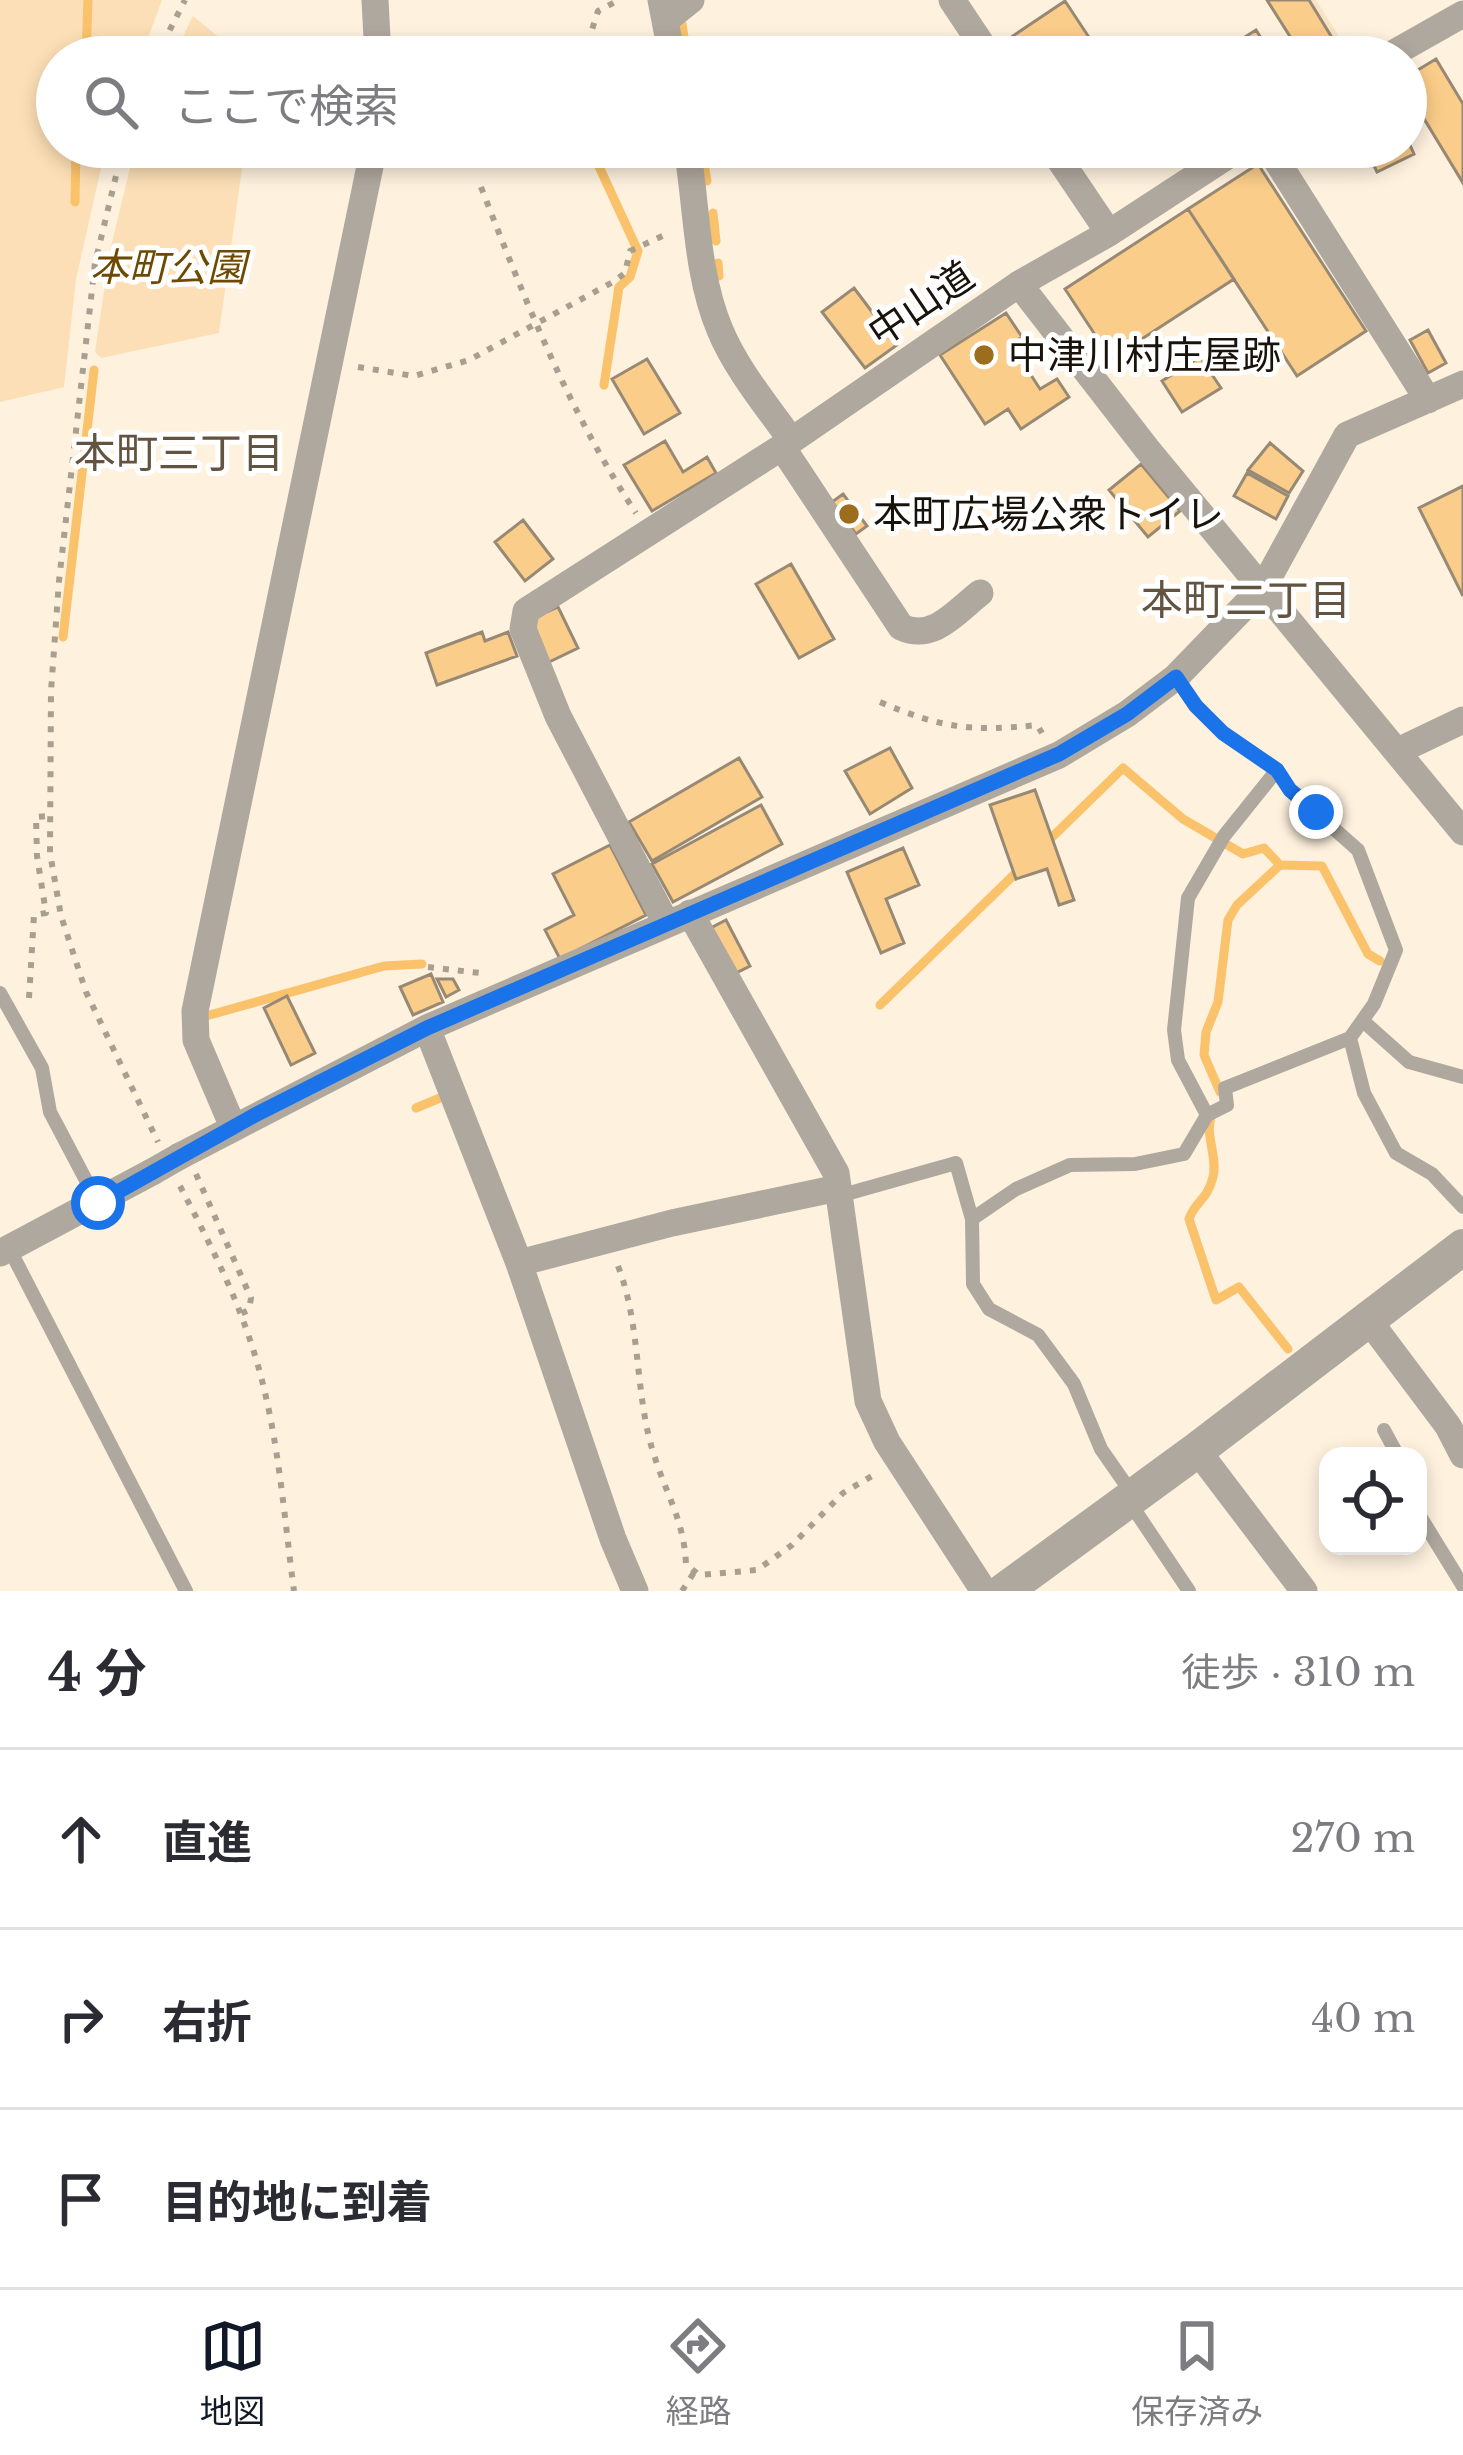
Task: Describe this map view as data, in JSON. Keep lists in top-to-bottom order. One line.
{"streets":{"street":["中山道"]},"districts":["本町三丁目","本町二丁目"],"parks":["本町公園"],"places":["中津川村庄屋跡","本町広場公衆トイレ"],"page":{"search":"ここで検索","heading":["4 分","徒歩 · 310 m"],"list":[["直進","270 m"],["右折","40 m"],"目的地に到着"],"nav":["地図","経路","保存済み"]}}
